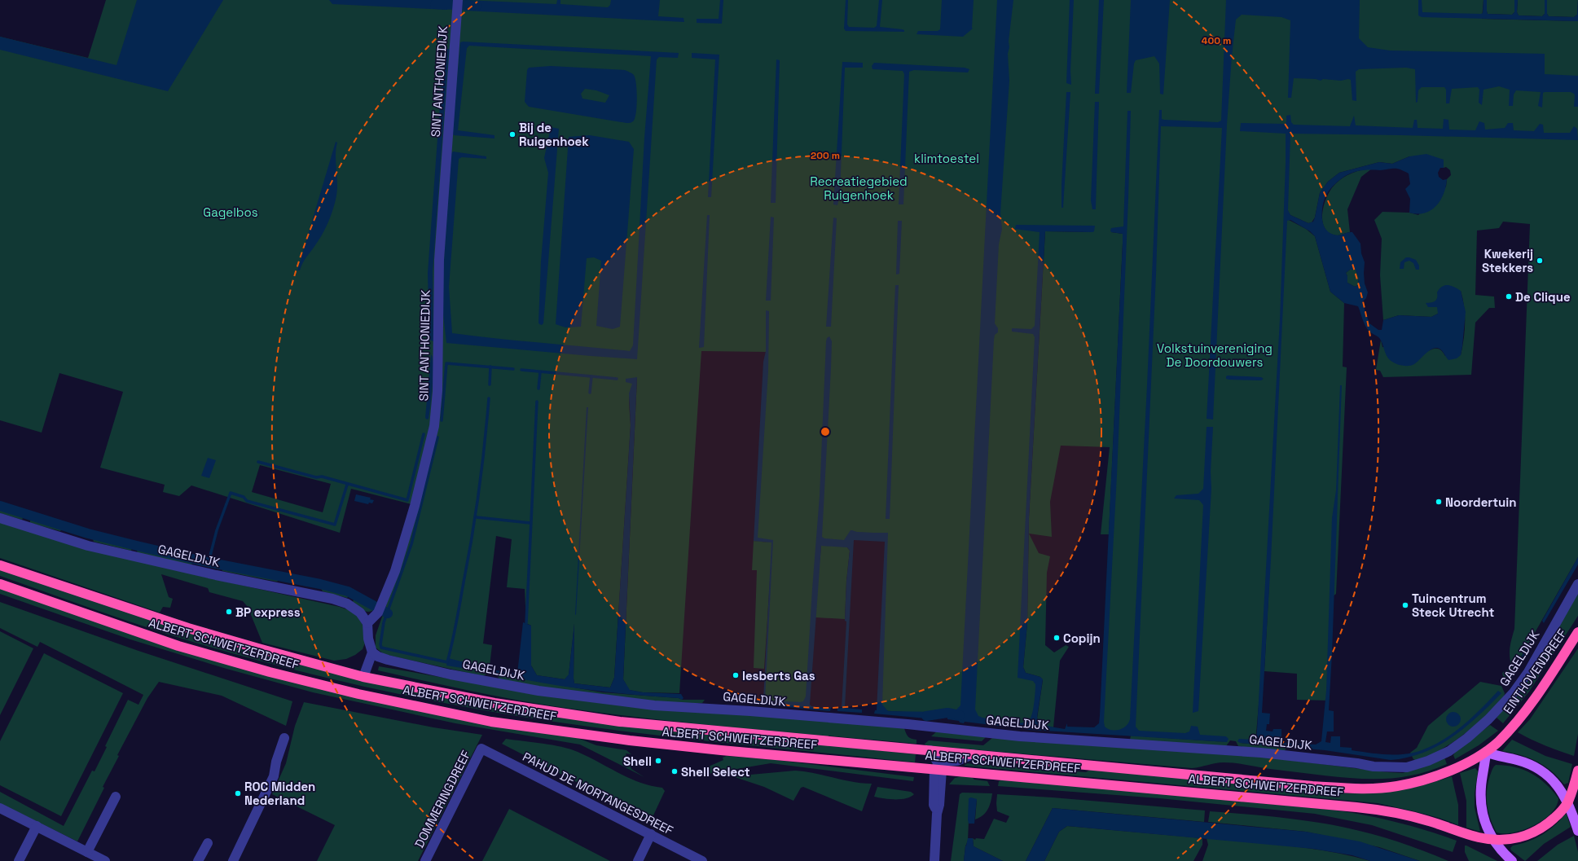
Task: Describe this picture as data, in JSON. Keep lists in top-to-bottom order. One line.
{"streets":{"highway":["ALBERT SCHWEITZERDREEF","EINTHOVENDREEF"],"street":["SINT ANTHONIEDIJK","GAGELDIJK","PAHUD DE MORTANGESDREEF","DOMMERINGDREEF"]},"crossings":[["SINT ANTHONIEDIJK","GAGELDIJK"],["ALBERT SCHWEITZERDREEF","EINTHOVENDREEF"],["PAHUD DE MORTANGESDREEF","DOMMERINGDREEF"]],"parks":["klimtoestel","Recreatiegebied Ruigenhoek","Gagelbos","Volkstuinvereniging De Doordouwers"],"places":["Bij de Ruigenhoek","Kwekerij Stekkers","De Clique","Noordertuin","Tuincentrum Steck Utrecht","BP express","Copijn","Iesberts Gas","Shell","Shell Select","ROC Midden Nederland"],"rings":["400 m","200 m"]}
